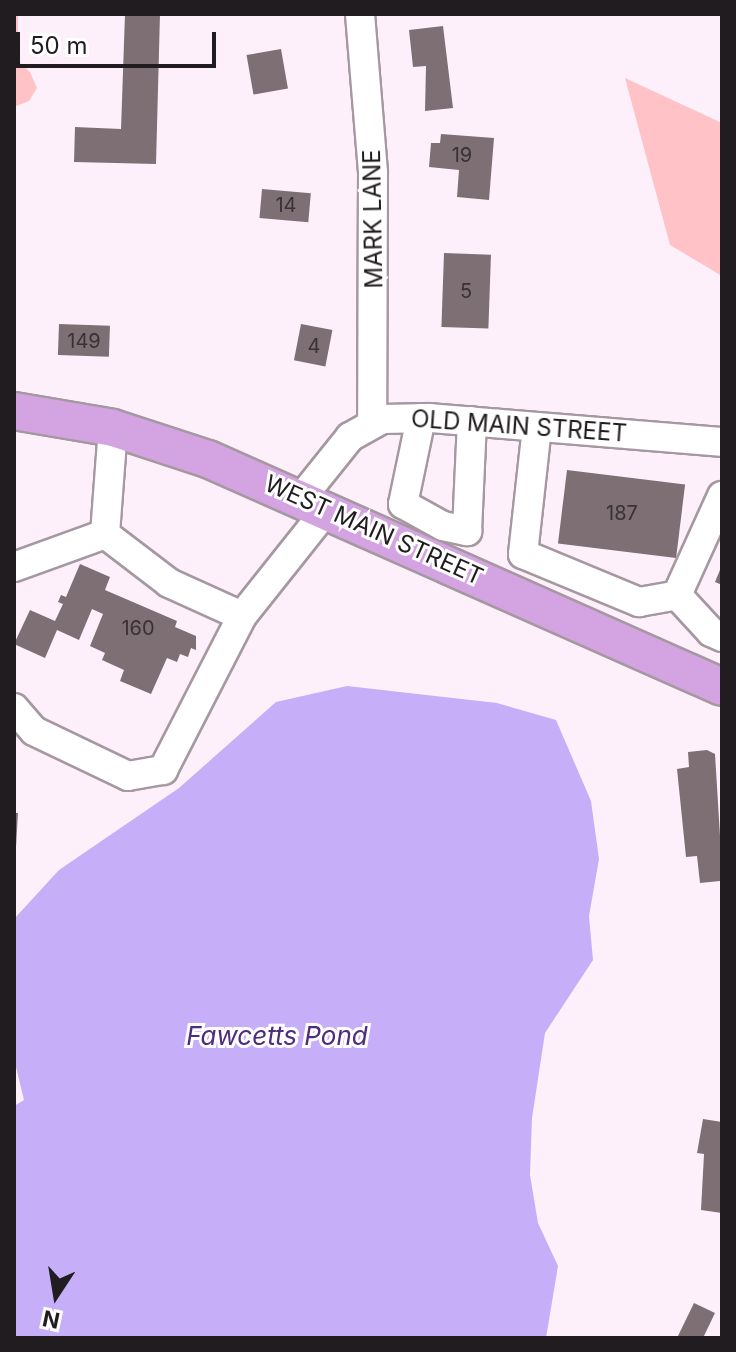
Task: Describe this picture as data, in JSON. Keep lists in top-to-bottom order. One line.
{"streets":{"main road":["WEST MAIN STREET"],"street":["MARK LANE","OLD MAIN STREET"]},"crossings":[["MARK LANE","OLD MAIN STREET"]],"water":["Fawcetts Pond"],"house_numbers":["19","14","5","149","4","187","160"],"scale_bar":"50 m","north":"bottom"}
